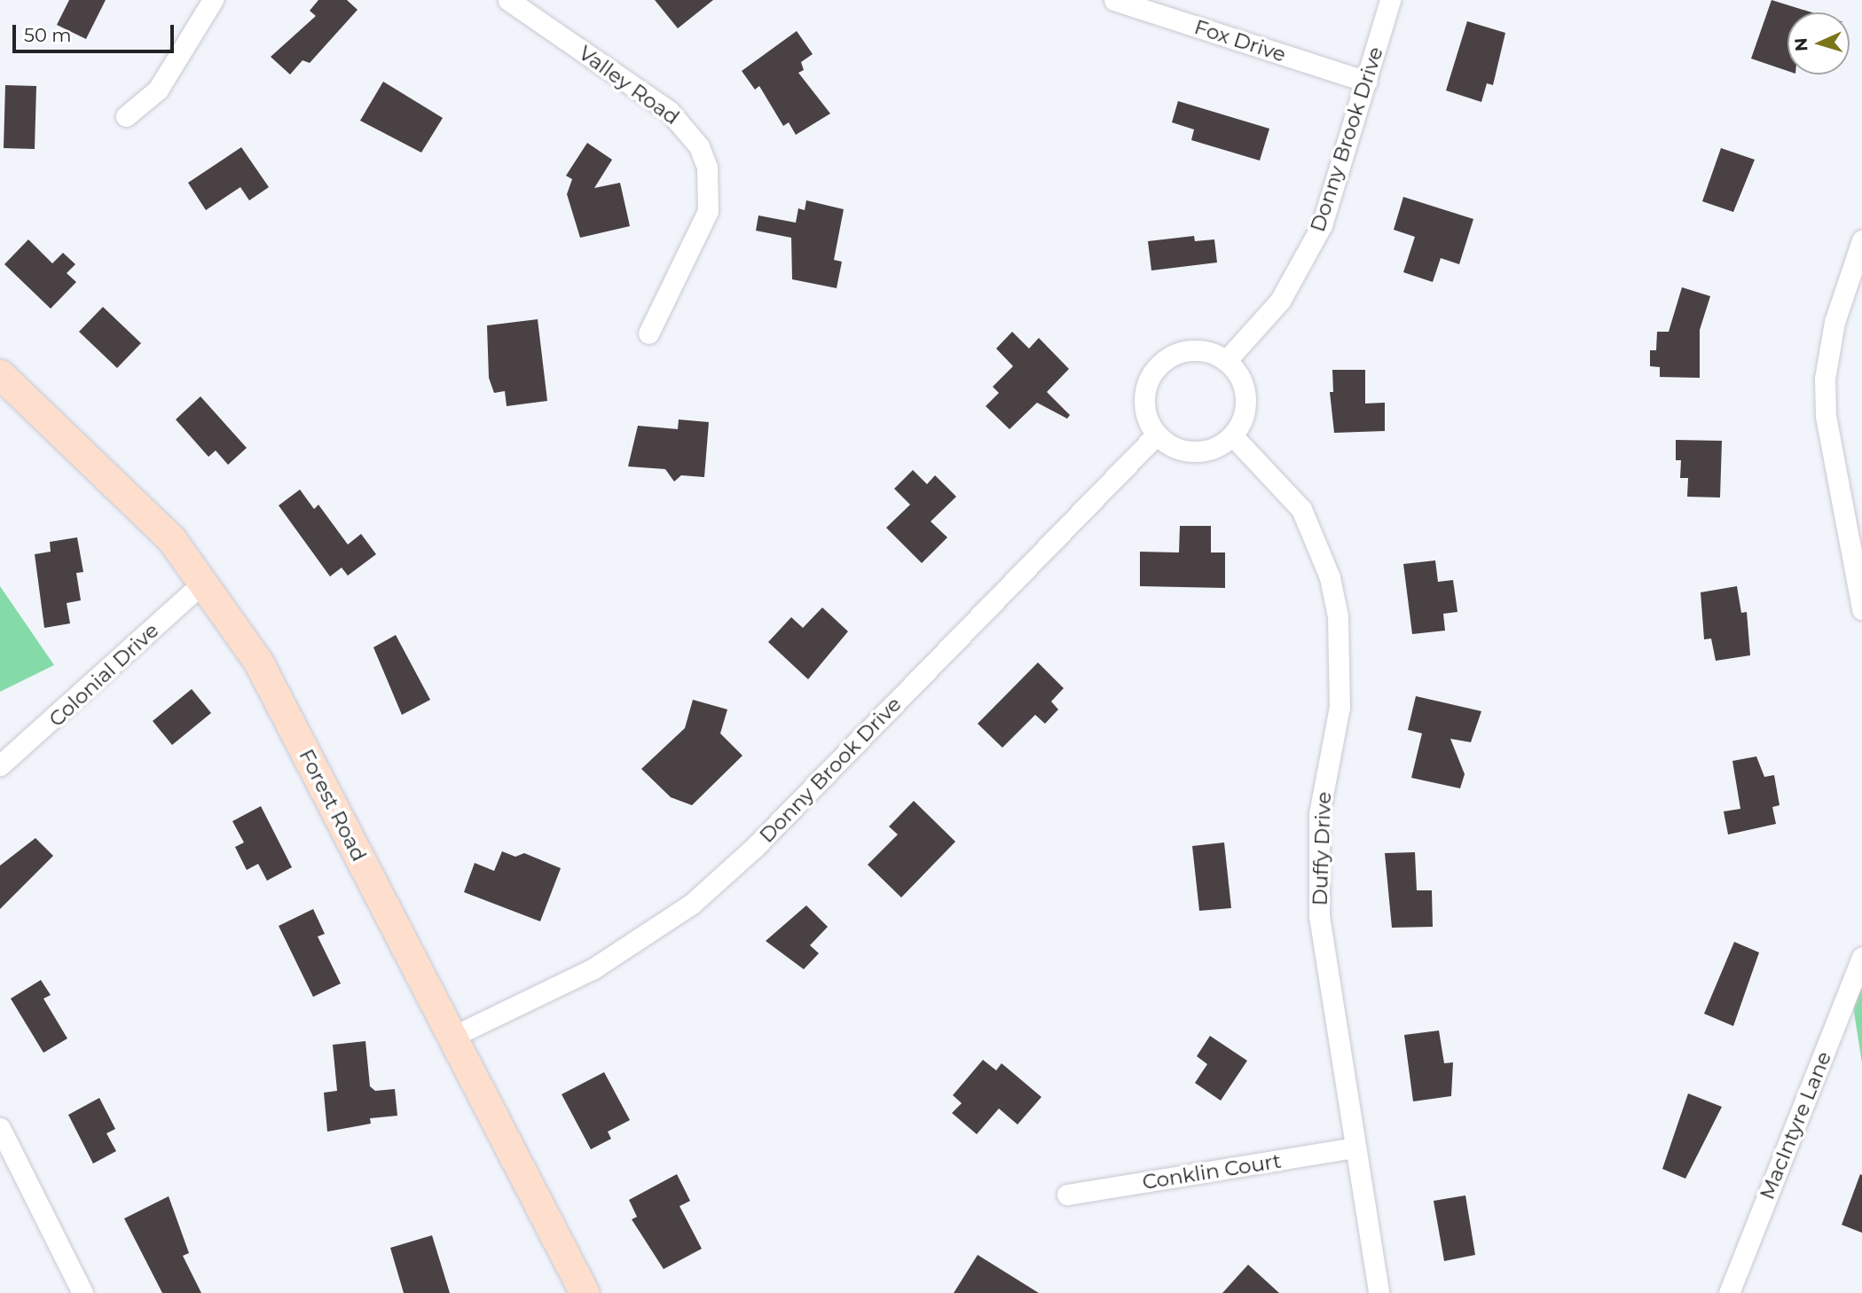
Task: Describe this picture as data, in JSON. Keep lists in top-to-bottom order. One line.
{"streets":{"main road":["Forest Road"],"street":["Fox Drive","Valley Road","Donny Brook Drive","Colonial Drive","Duffy Drive","MacIntyre Lane","Conklin Court"]},"crossings":[["Fox Drive","Donny Brook Drive"],["Donny Brook Drive","Forest Road"],["Donny Brook Drive","Duffy Drive"],["Colonial Drive","Forest Road"],["Duffy Drive","Conklin Court"]],"scale_bar":"50 m","north":"left"}
